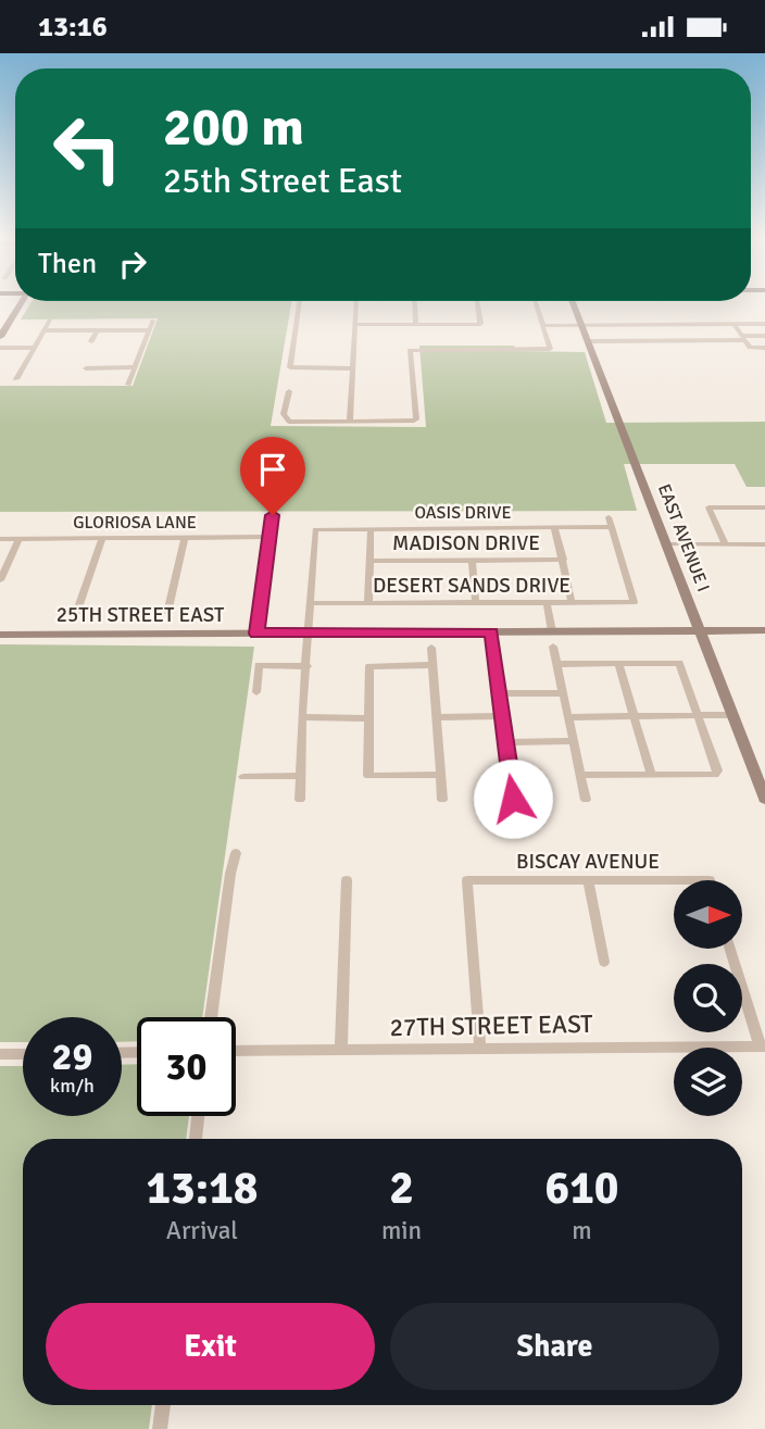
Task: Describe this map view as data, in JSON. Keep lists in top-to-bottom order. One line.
{"streets":{"main road":["EAST AVENUE I","25TH STREET EAST"],"street":["OASIS DRIVE","GLORIOSA LANE","MADISON DRIVE","DESERT SANDS DRIVE","BISCAY AVENUE","27TH STREET EAST"]},"crossings":[["OASIS DRIVE","DESERT SANDS DRIVE"],["EAST AVENUE I","25TH STREET EAST"],["BISCAY AVENUE","27TH STREET EAST"]],"north":"right","page":{"status":"13:16","turn":["200 m","25th Street East"],"then":"Then","speed":"29 km/h","limit":"30","eta":["13:18","Arrival","2","min","610","m"],"buttons":["Exit","Share"]}}
